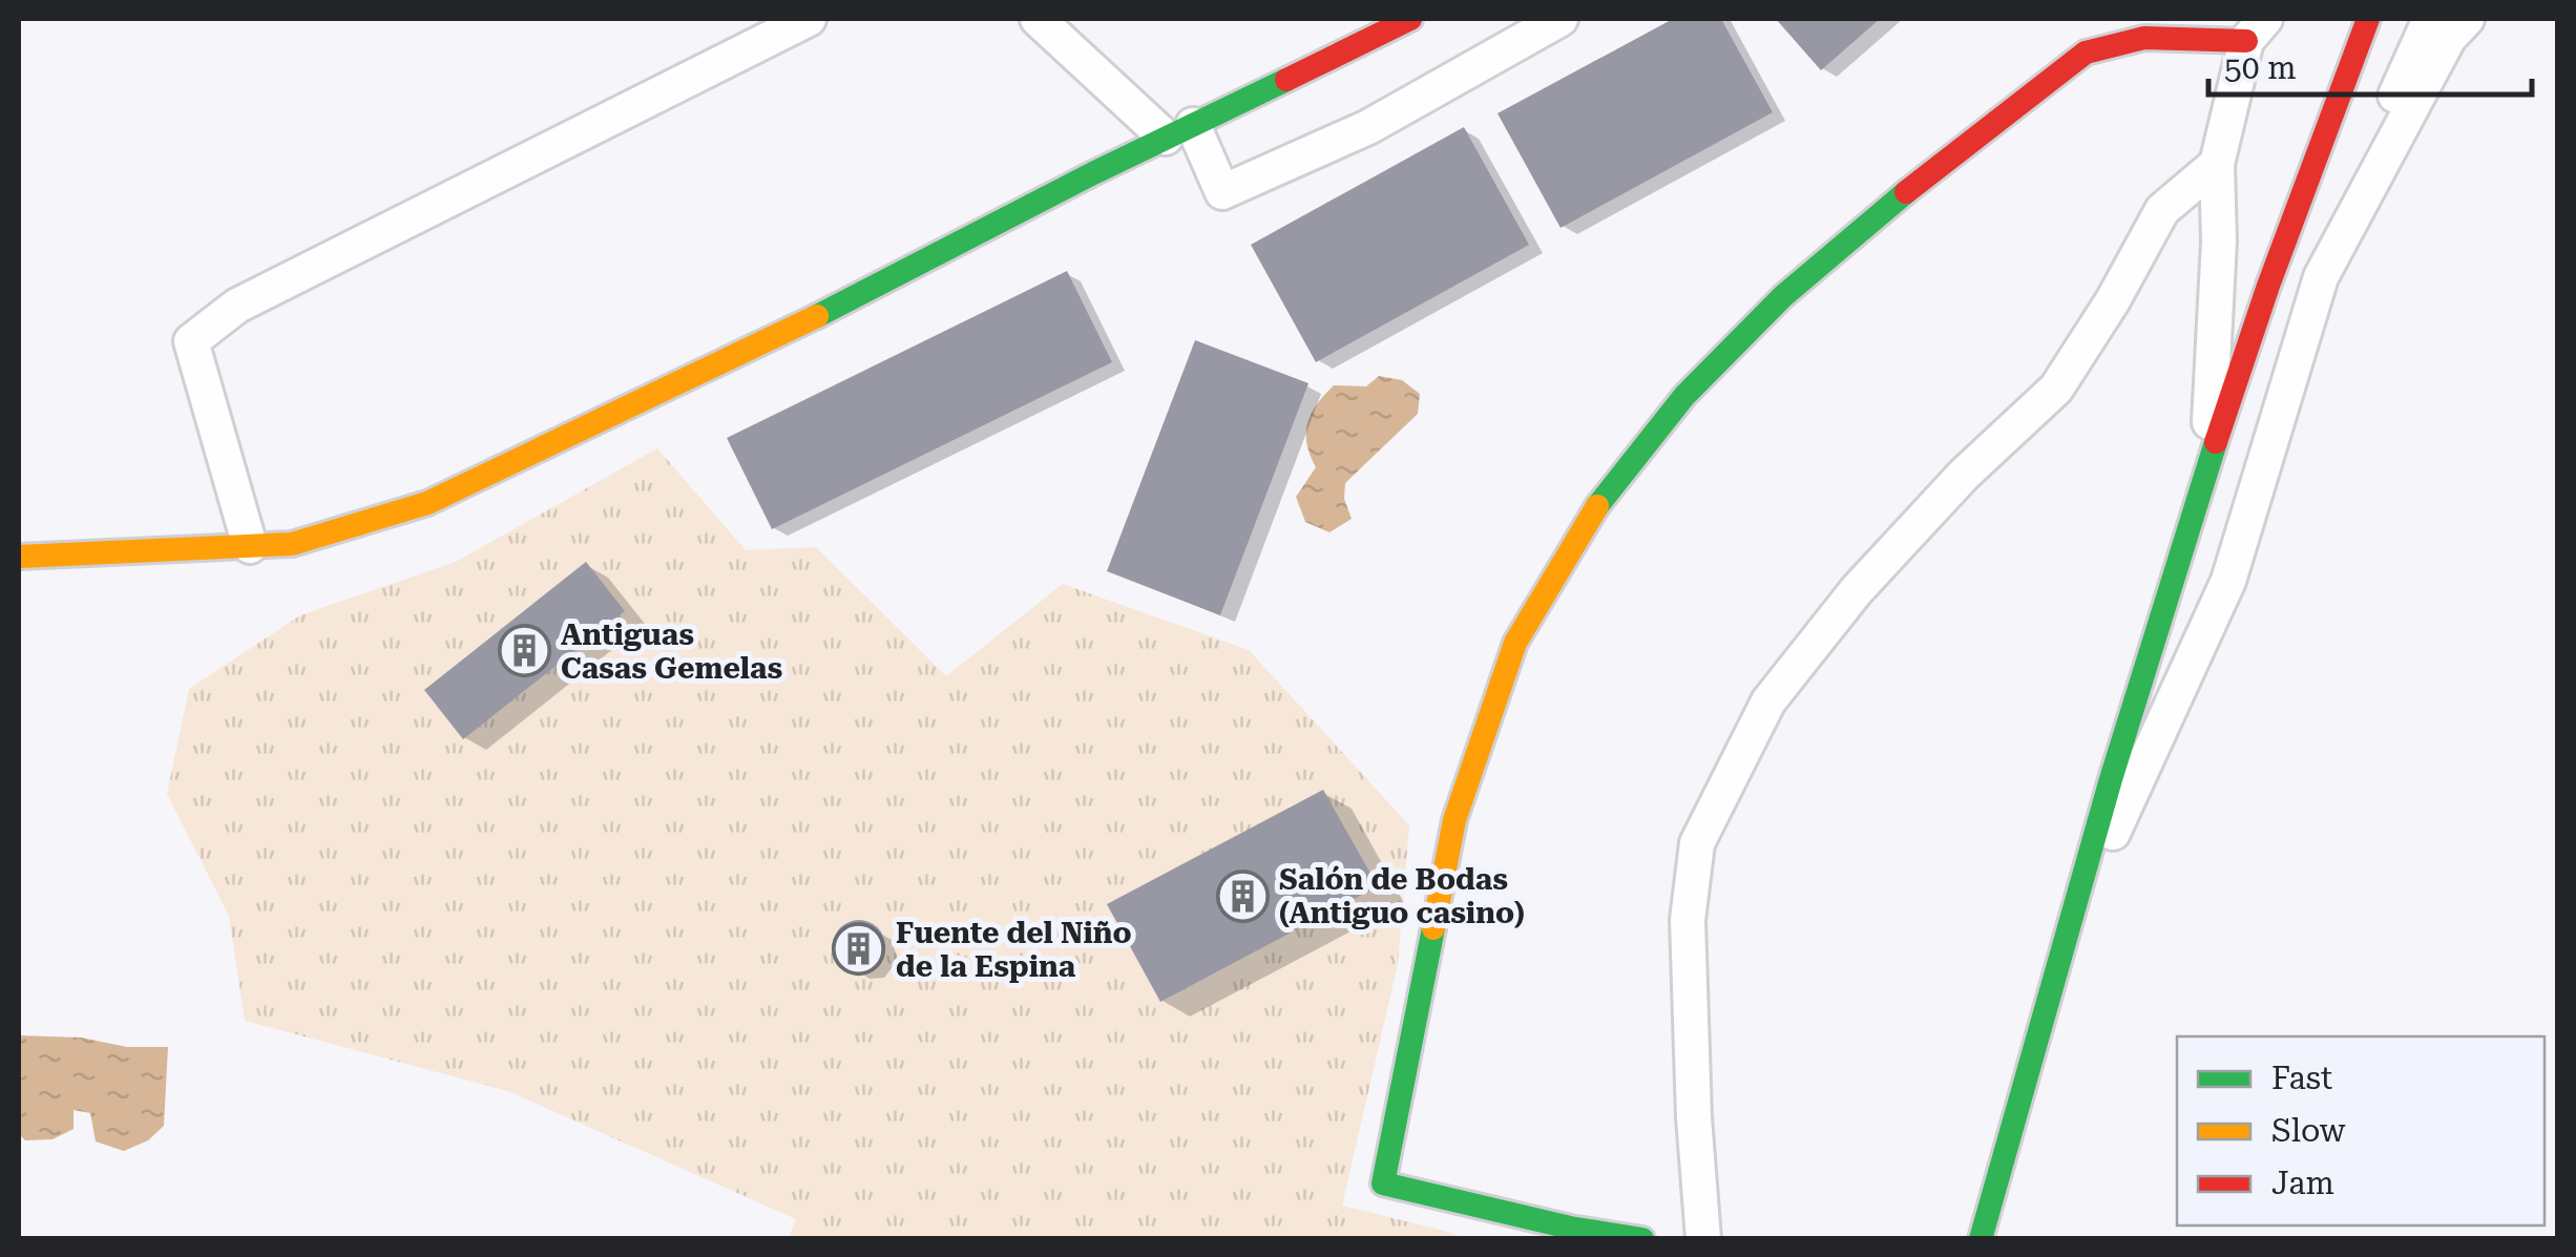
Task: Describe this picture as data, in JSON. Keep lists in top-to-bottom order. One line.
{"places":{"building":["Antiguas Casas Gemelas","Salón de Bodas (Antiguo casino)","Fuente del Niño de la Espina"]},"legend":["Fast","Slow","Jam"],"scale_bar":"50 m"}
